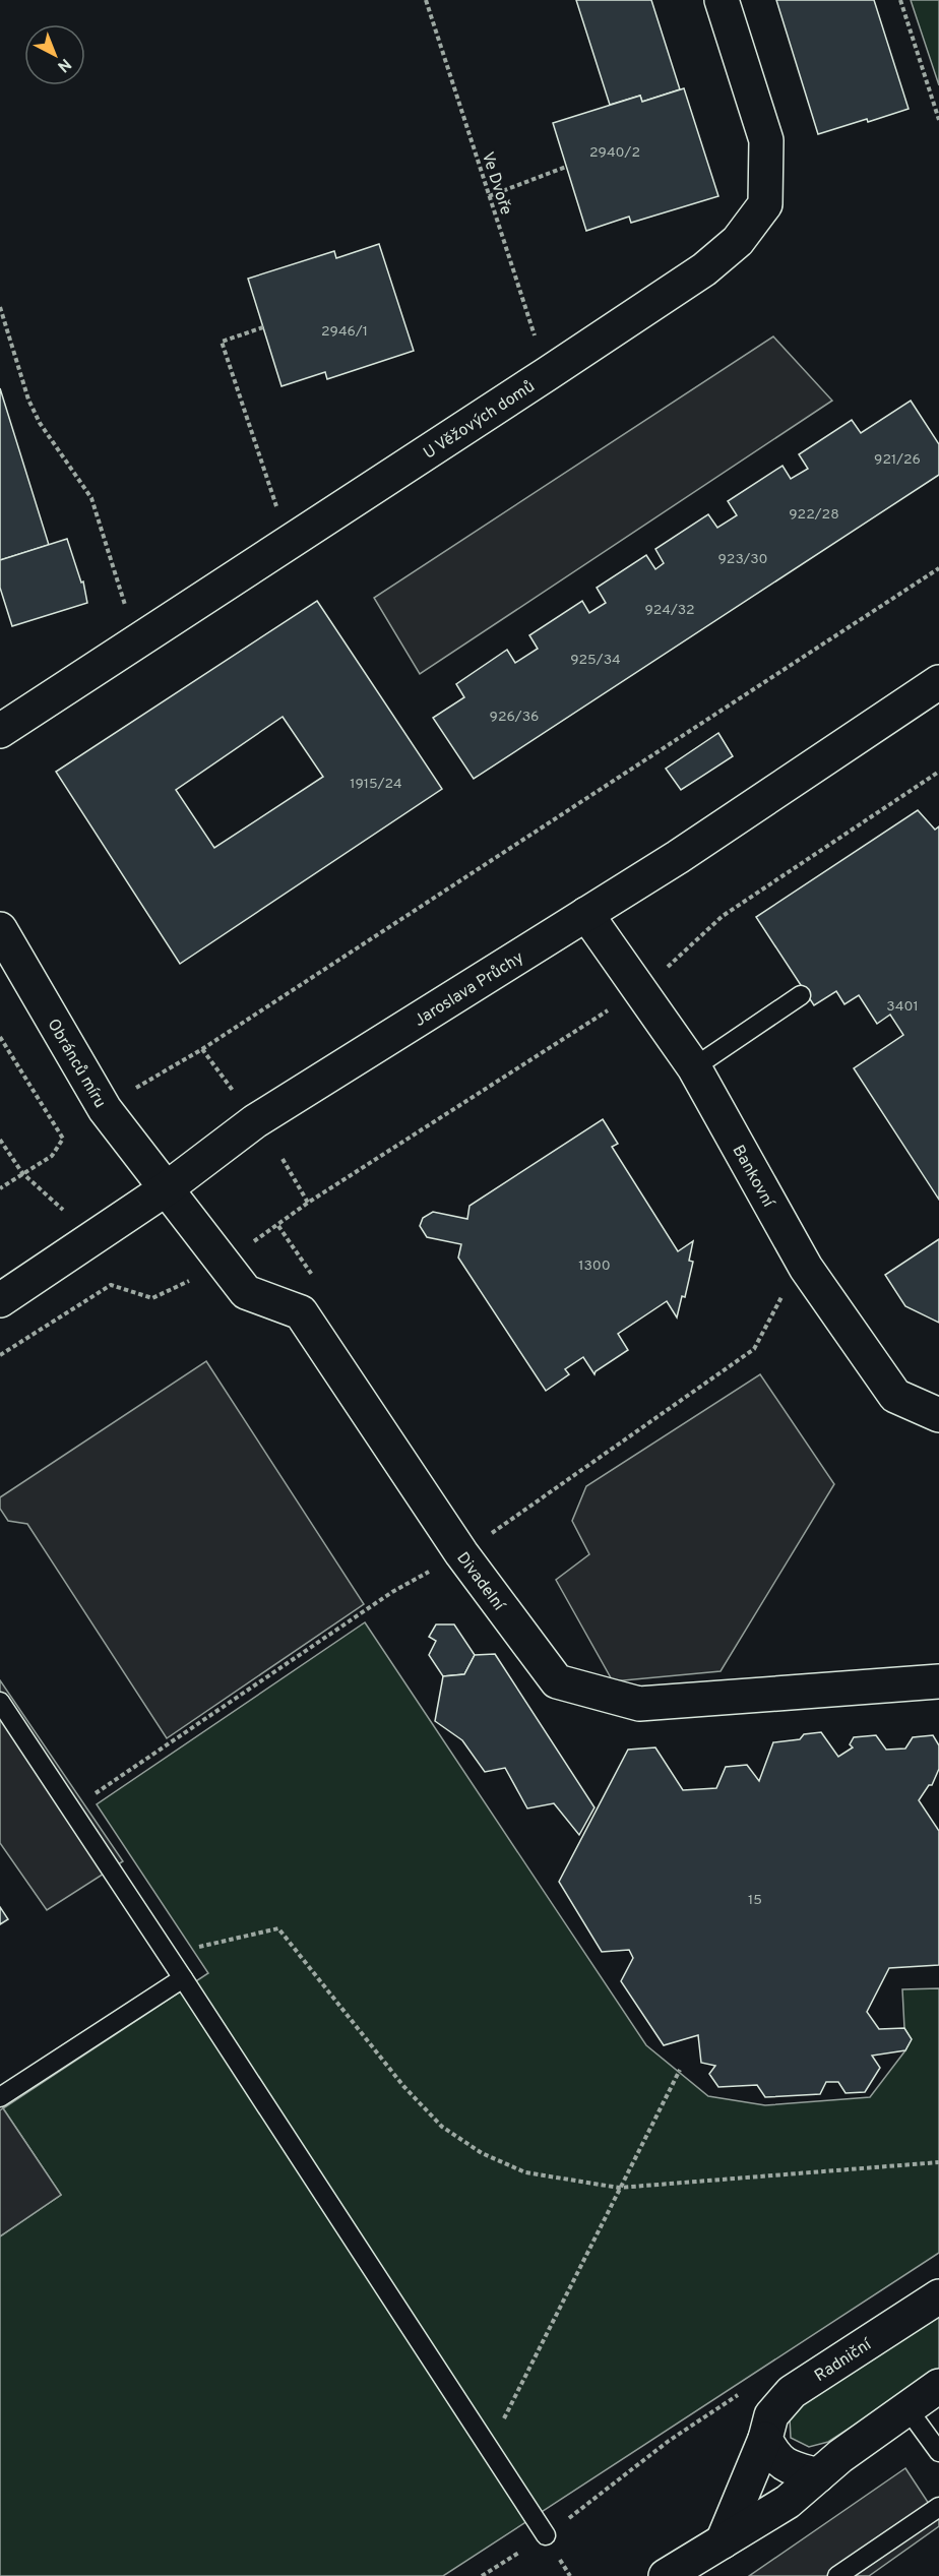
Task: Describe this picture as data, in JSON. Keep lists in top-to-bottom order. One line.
{"streets":{"street":["U Věžových domů","Jaroslava Průchy","Obránců míru","Bankovní","Divadelní","Radniční"],"path":["Ve Dvoře"]},"crossings":[["Ve Dvoře","U Věžových domů"],["Jaroslava Průchy","Obránců míru"],["Jaroslava Průchy","Bankovní"],["Jaroslava Průchy","Divadelní"],["Obránců míru","Divadelní"]],"house_numbers":["2940/2","2946/1","921/26","922/28","923/30","924/32","925/34","926/36","1915/24","3401","1300","15"],"north":"bottom right"}
